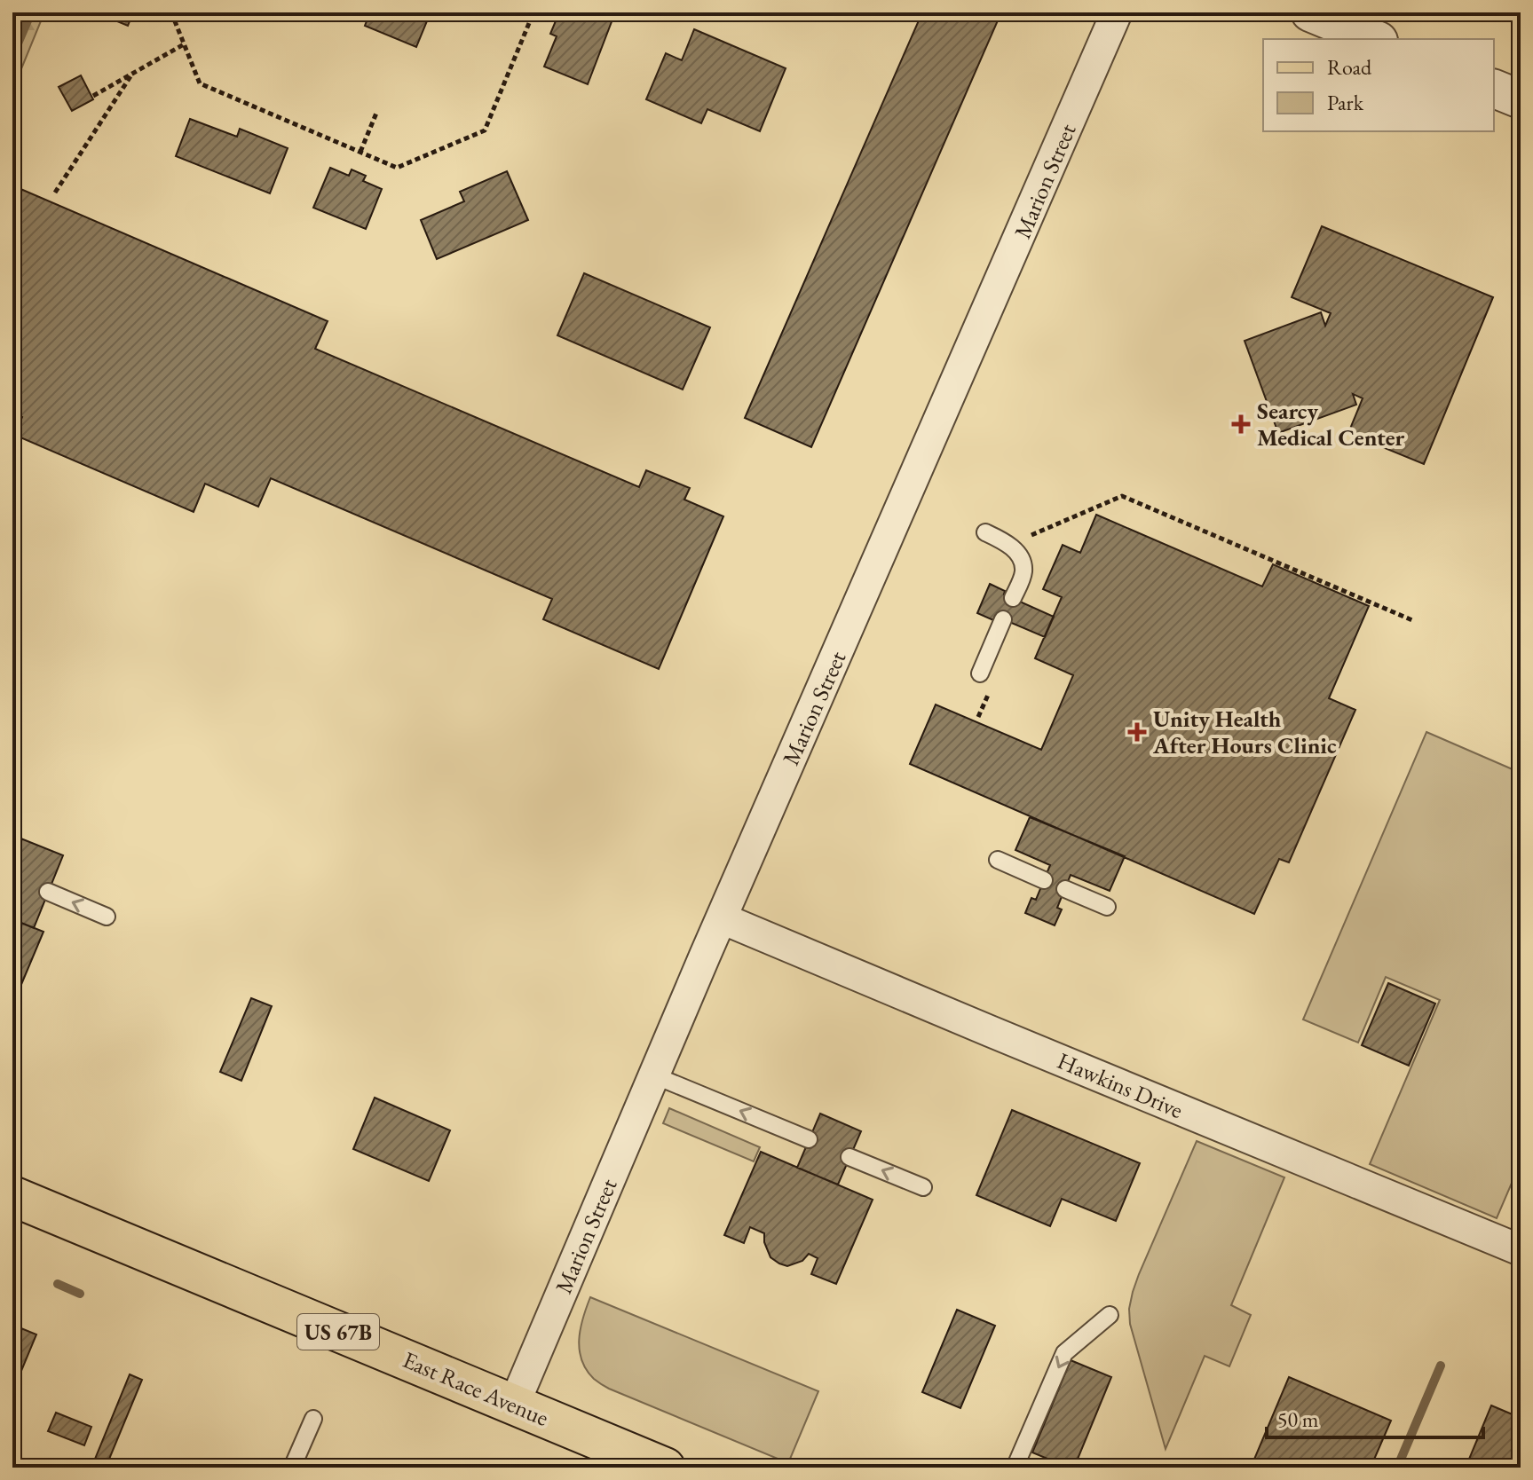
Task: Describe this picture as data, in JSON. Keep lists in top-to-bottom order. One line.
{"streets":{"main road":["US 67B","East Race Avenue"],"street":["Marion Street","Hawkins Drive"]},"crossings":[["Marion Street","Hawkins Drive"],["Marion Street","East Race Avenue"]],"places":{"health":["Searcy Medical Center","Unity Health After Hours Clinic"]},"legend":["Road","Park"],"scale_bar":"50 m"}
